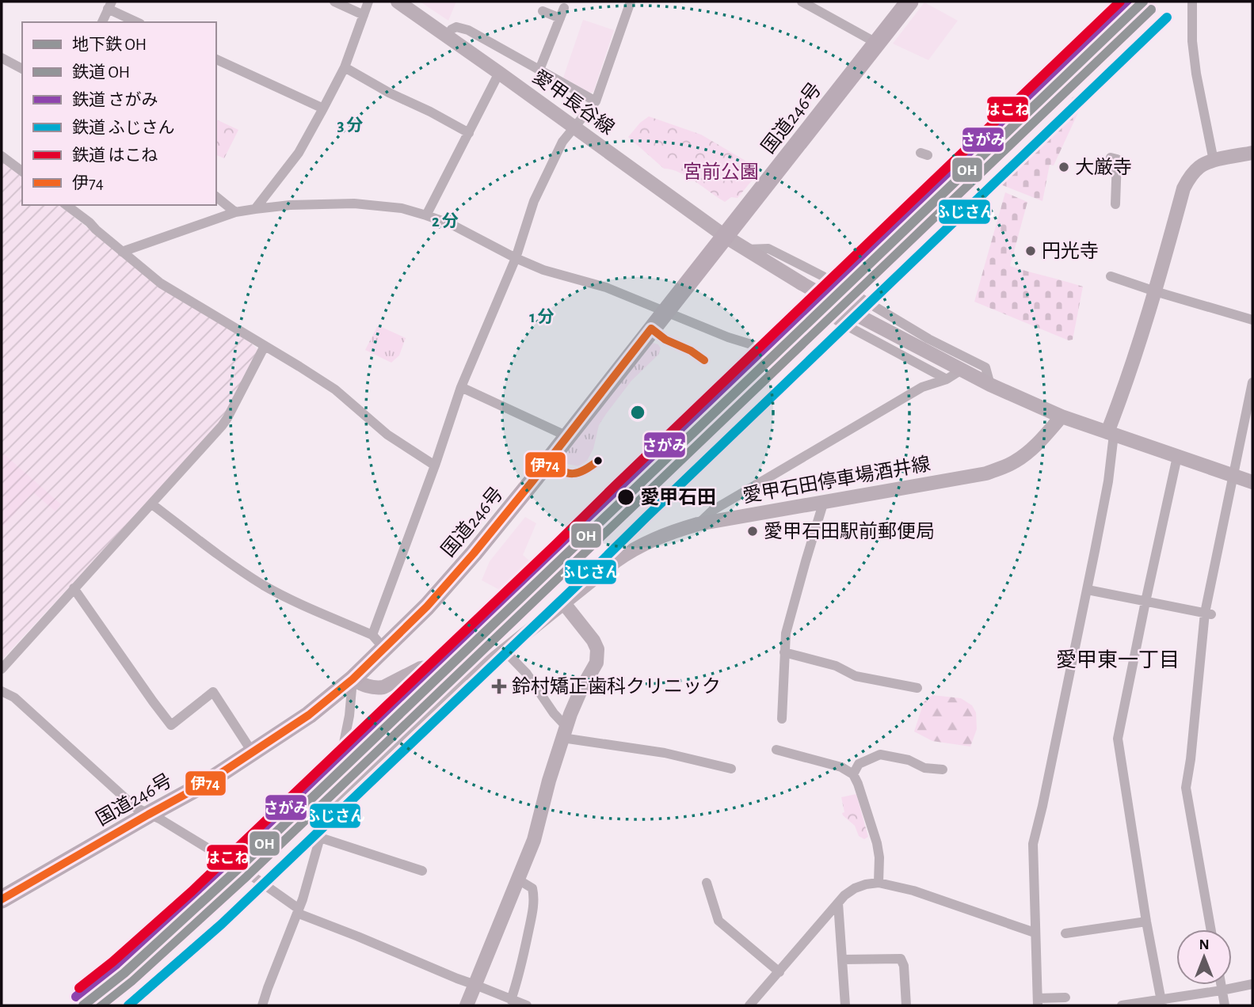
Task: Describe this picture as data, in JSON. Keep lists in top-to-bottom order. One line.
{"streets":{"highway":["国道246号"],"main road":["愛甲長谷線","愛甲石田停車場酒井線"]},"crossings":[["愛甲長谷線","国道246号"]],"districts":["愛甲東一丁目"],"parks":["宮前公園"],"places":{"other":["大厳寺","円光寺","愛甲石田","愛甲石田駅前郵便局"],"health":["鈴村矯正歯科クリニック"]},"lines":["metro line OH","rail line さがみ","rail line はこね","rail line OH","rail line ふじさん","transit line 伊74"],"legend":["地下鉄 OH","鉄道 OH","鉄道 さがみ","鉄道 ふじさん","鉄道 はこね","伊74"],"north":"top","rings":["3 分","2 分","1 分"]}
